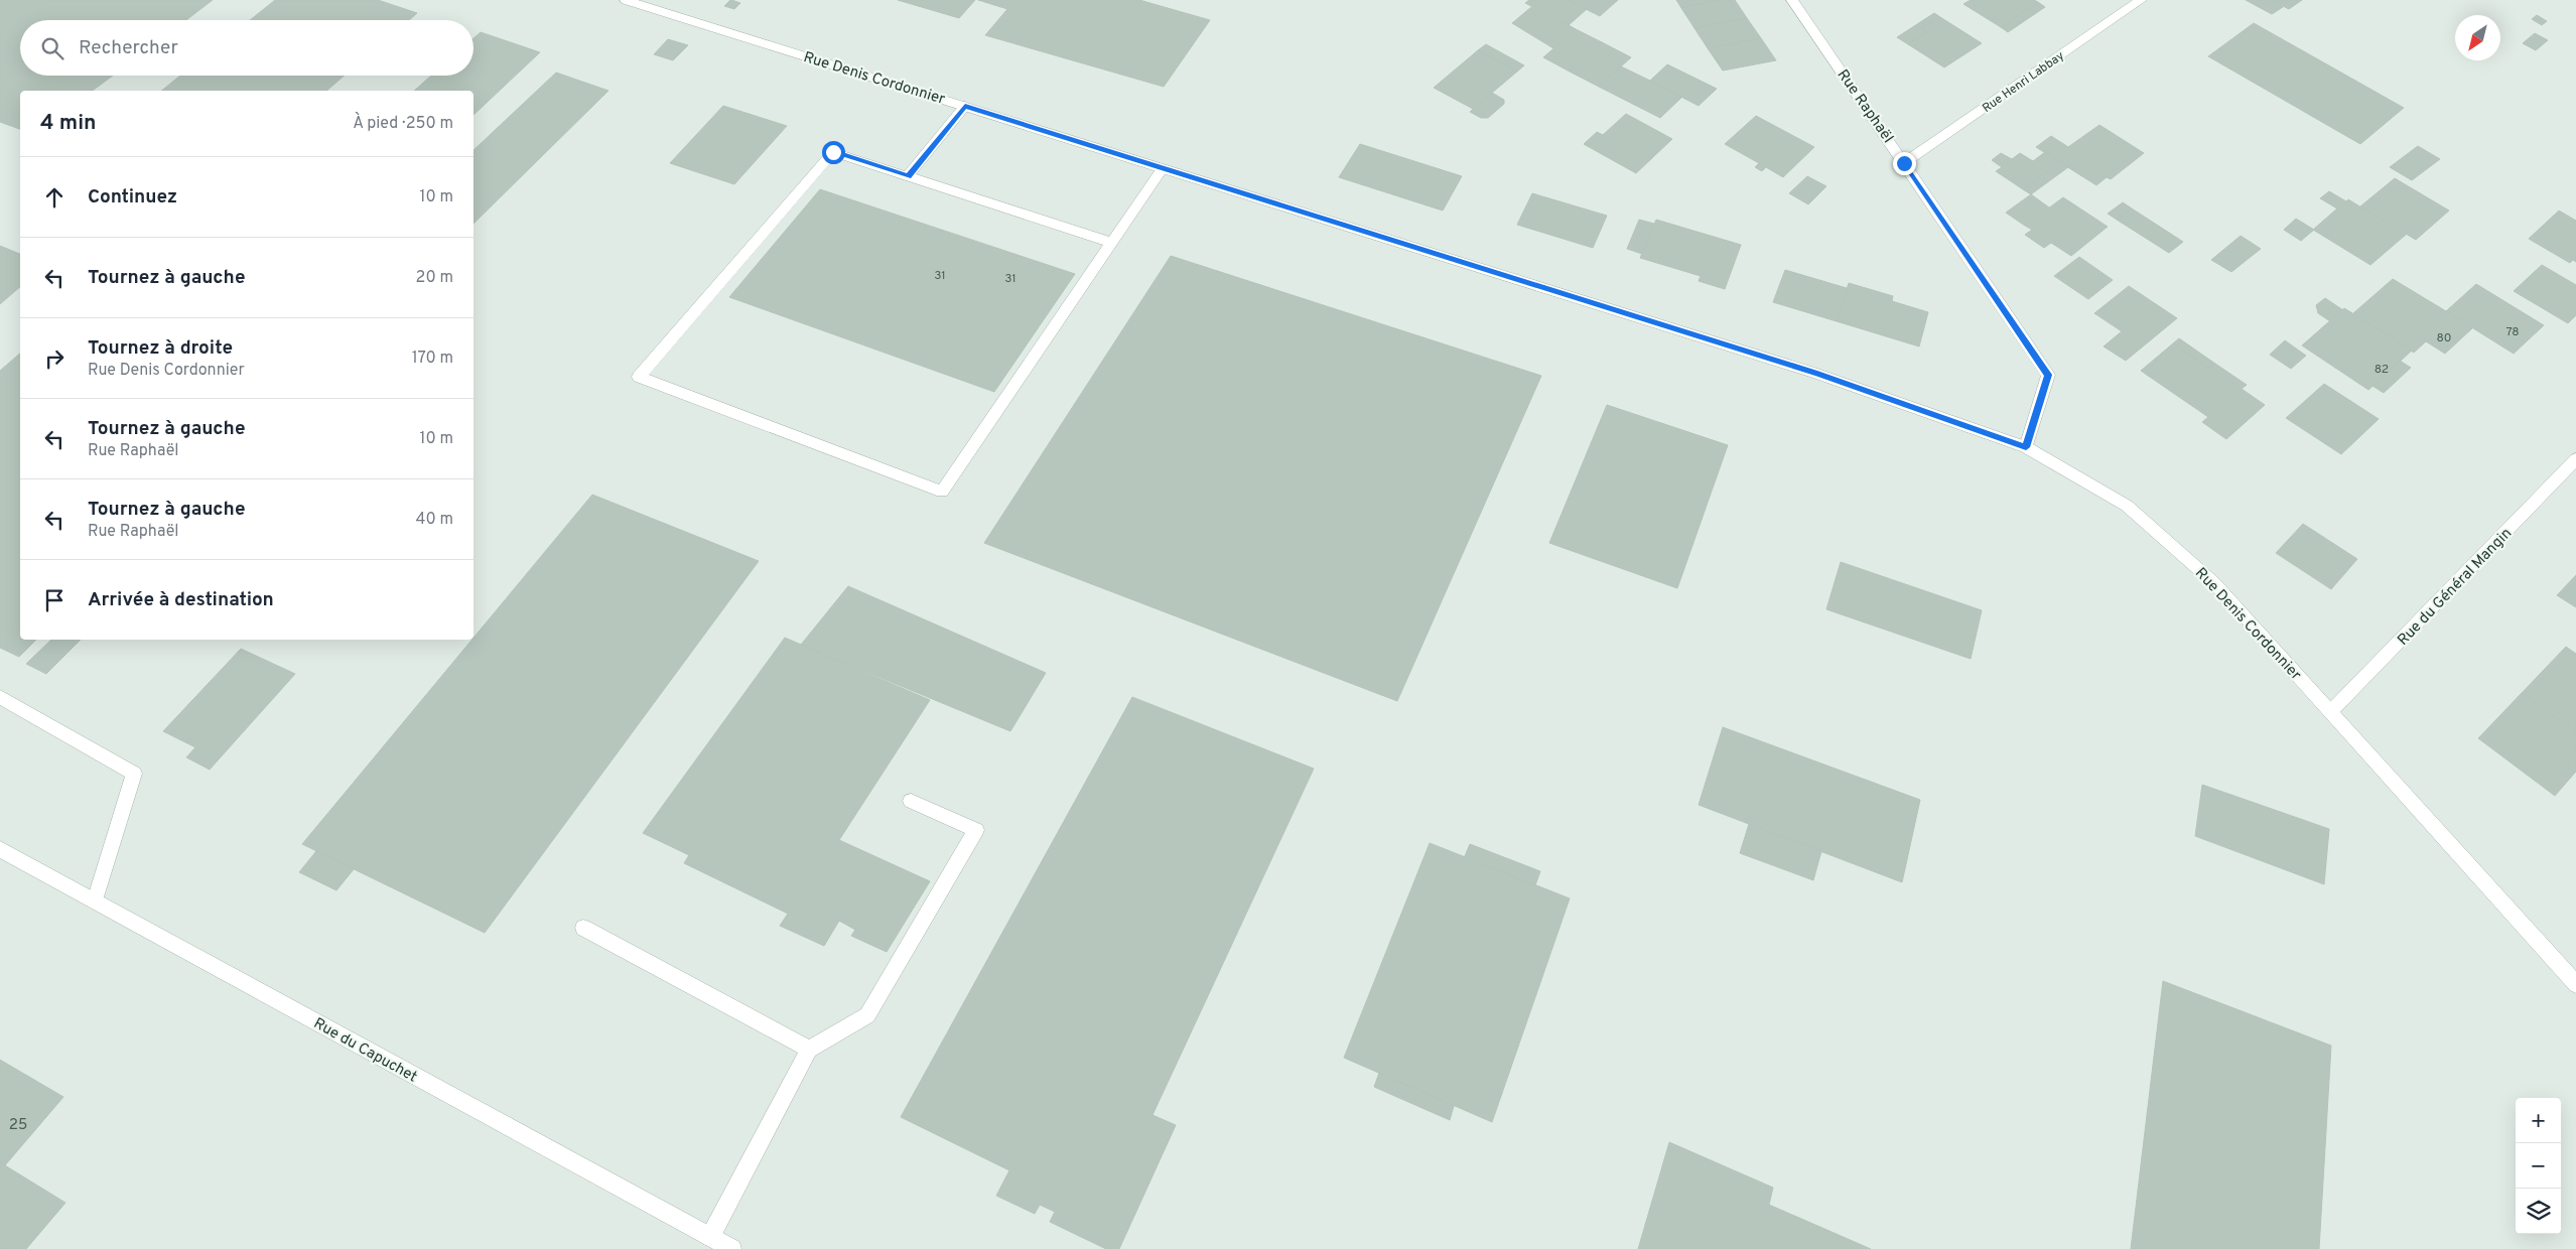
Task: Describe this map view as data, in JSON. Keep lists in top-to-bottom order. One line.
{"streets":{"street":["Rue Denis Cordonnier","Rue Henri Labbay","Rue Raphaël","Rue du Général Mangin","Rue du Capuchet"]},"crossings":[["Rue Denis Cordonnier","Rue Raphaël"],["Rue Denis Cordonnier","Rue du Général Mangin"],["Rue Henri Labbay","Rue Raphaël"]],"house_numbers":["31","31","78","80","82","25"],"north":"bottom left","page":{"search":"Rechercher","heading":["4 min","À pied · 250 m"],"list":[["Continuez","10 m"],["Tournez à gauche","20 m"],["Tournez à droite","Rue Denis Cordonnier","170 m"],["Tournez à gauche","Rue Raphaël","10 m"],["Tournez à gauche","Rue Raphaël","40 m"],"Arrivée à destination"],"map_buttons":["+","−"]}}
